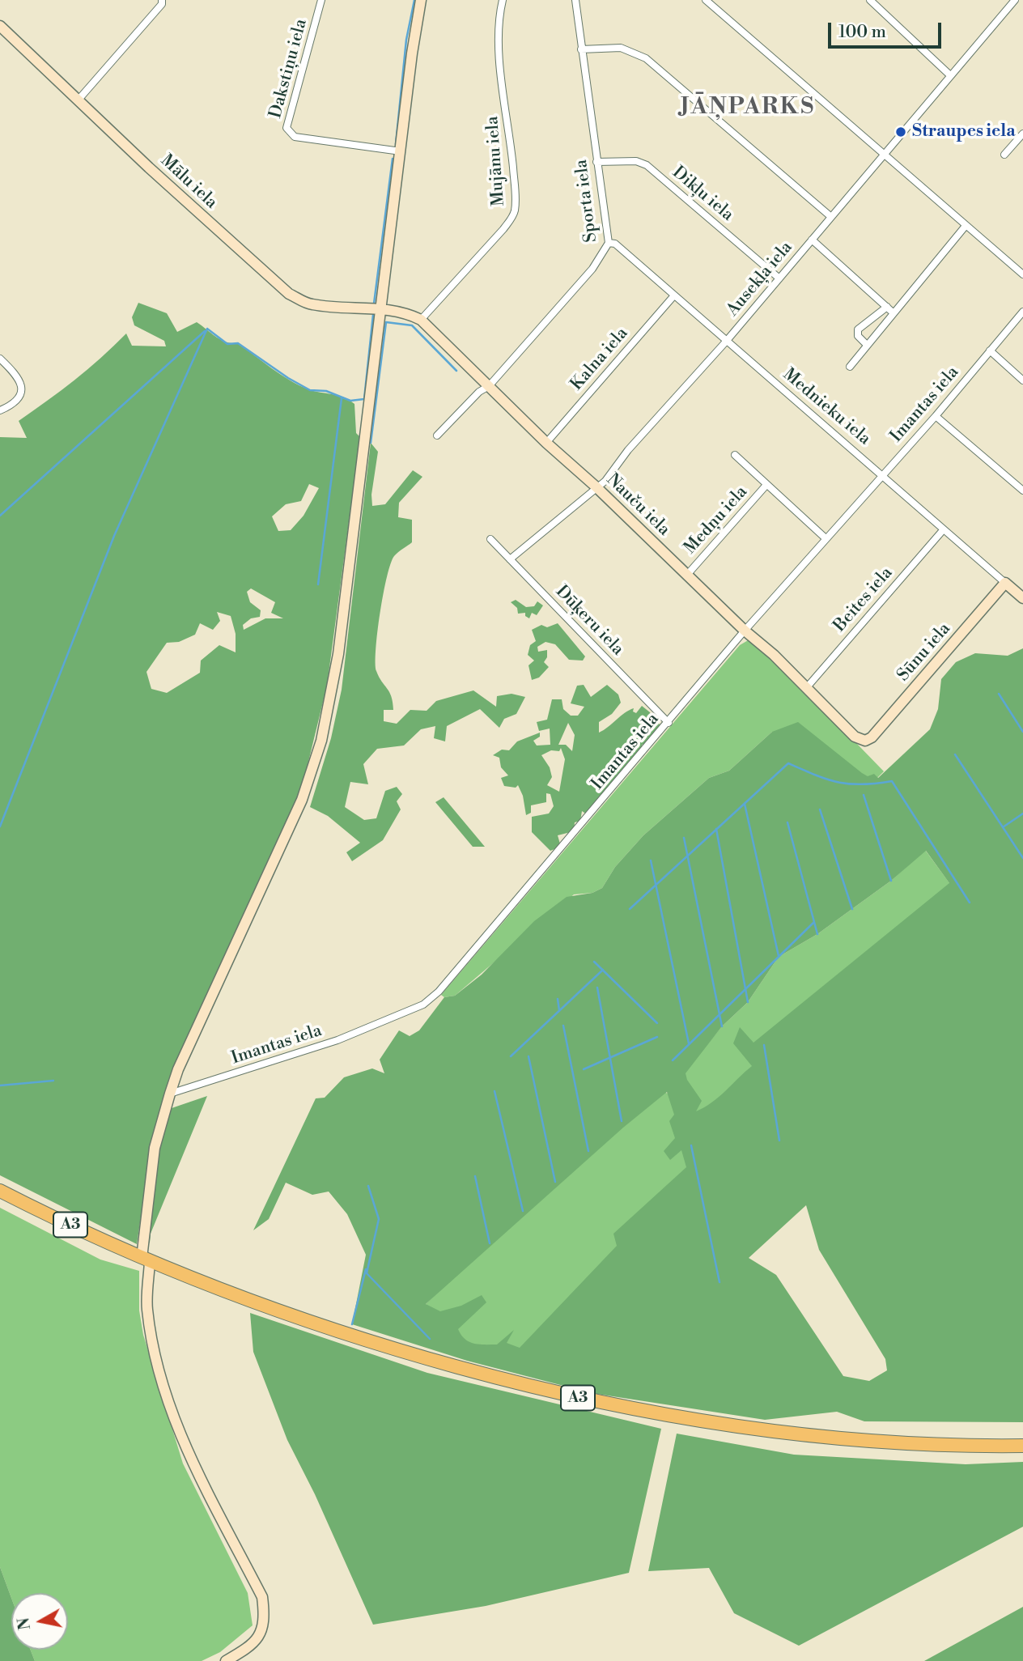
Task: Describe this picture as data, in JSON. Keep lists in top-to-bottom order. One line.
{"streets":{"highway":["A3"],"street":["Dakstiņu iela","Mujānu iela","Mālu iela","Dikļu iela","Sporta iela","Ausekļa iela","Kalna iela","Imantas iela","Mednieku iela","Nauču iela","Medņu iela","Beites iela","Dūķeru iela","Sūnu iela"]},"crossings":[["Mujānu iela","Nauču iela"],["Mālu iela","Nauču iela"],["Dikļu iela","Sporta iela"],["Dikļu iela","Ausekļa iela"],["Sporta iela","Mednieku iela"],["Sporta iela","Nauču iela"],["Ausekļa iela","Mednieku iela"],["Ausekļa iela","Nauču iela"],["Ausekļa iela","Dūķeru iela"],["Kalna iela","Mednieku iela"],["Kalna iela","Nauču iela"],["Imantas iela","Mednieku iela"],["Imantas iela","Nauču iela"],["Imantas iela","Dūķeru iela"],["Mednieku iela","Beites iela"],["Mednieku iela","Sūnu iela"],["Nauču iela","Medņu iela"],["Nauču iela","Beites iela"],["Nauču iela","Sūnu iela"]],"districts":["JĀŅPARKS"],"places":["Straupes iela"],"scale_bar":"100 m","north":"left"}
